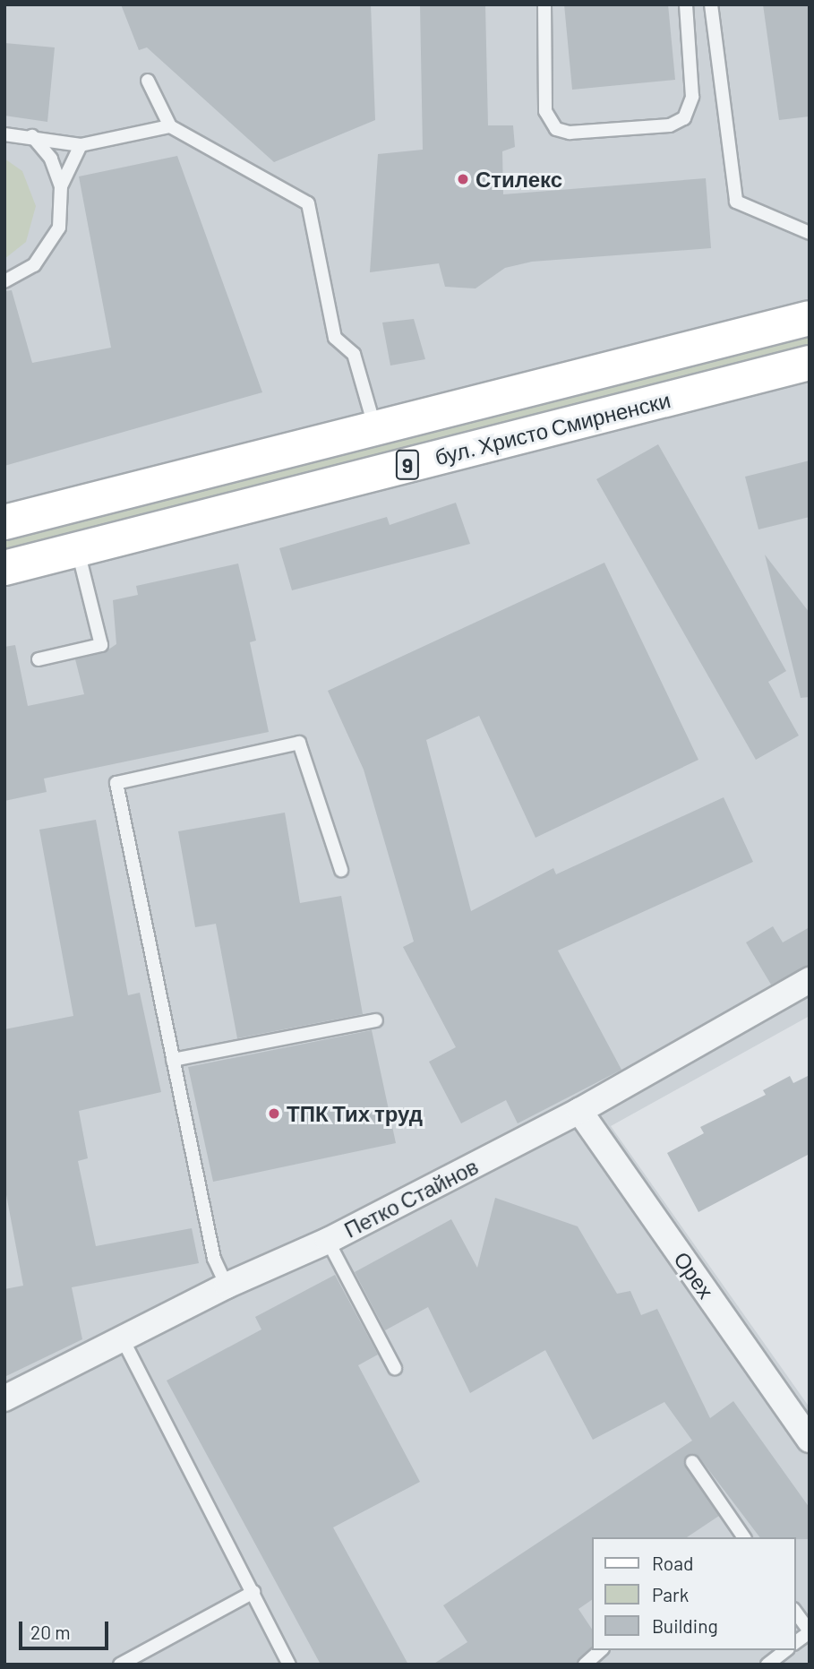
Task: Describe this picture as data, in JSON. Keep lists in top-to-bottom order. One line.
{"streets":{"main road":["бул. Христо Смирненски","9"],"street":["Петко Стайнов","Орех"]},"crossings":[["Петко Стайнов","Орех"]],"places":["Стилекс","ТПК Тих труд"],"legend":["Road","Park","Building"],"scale_bar":"20 m"}
